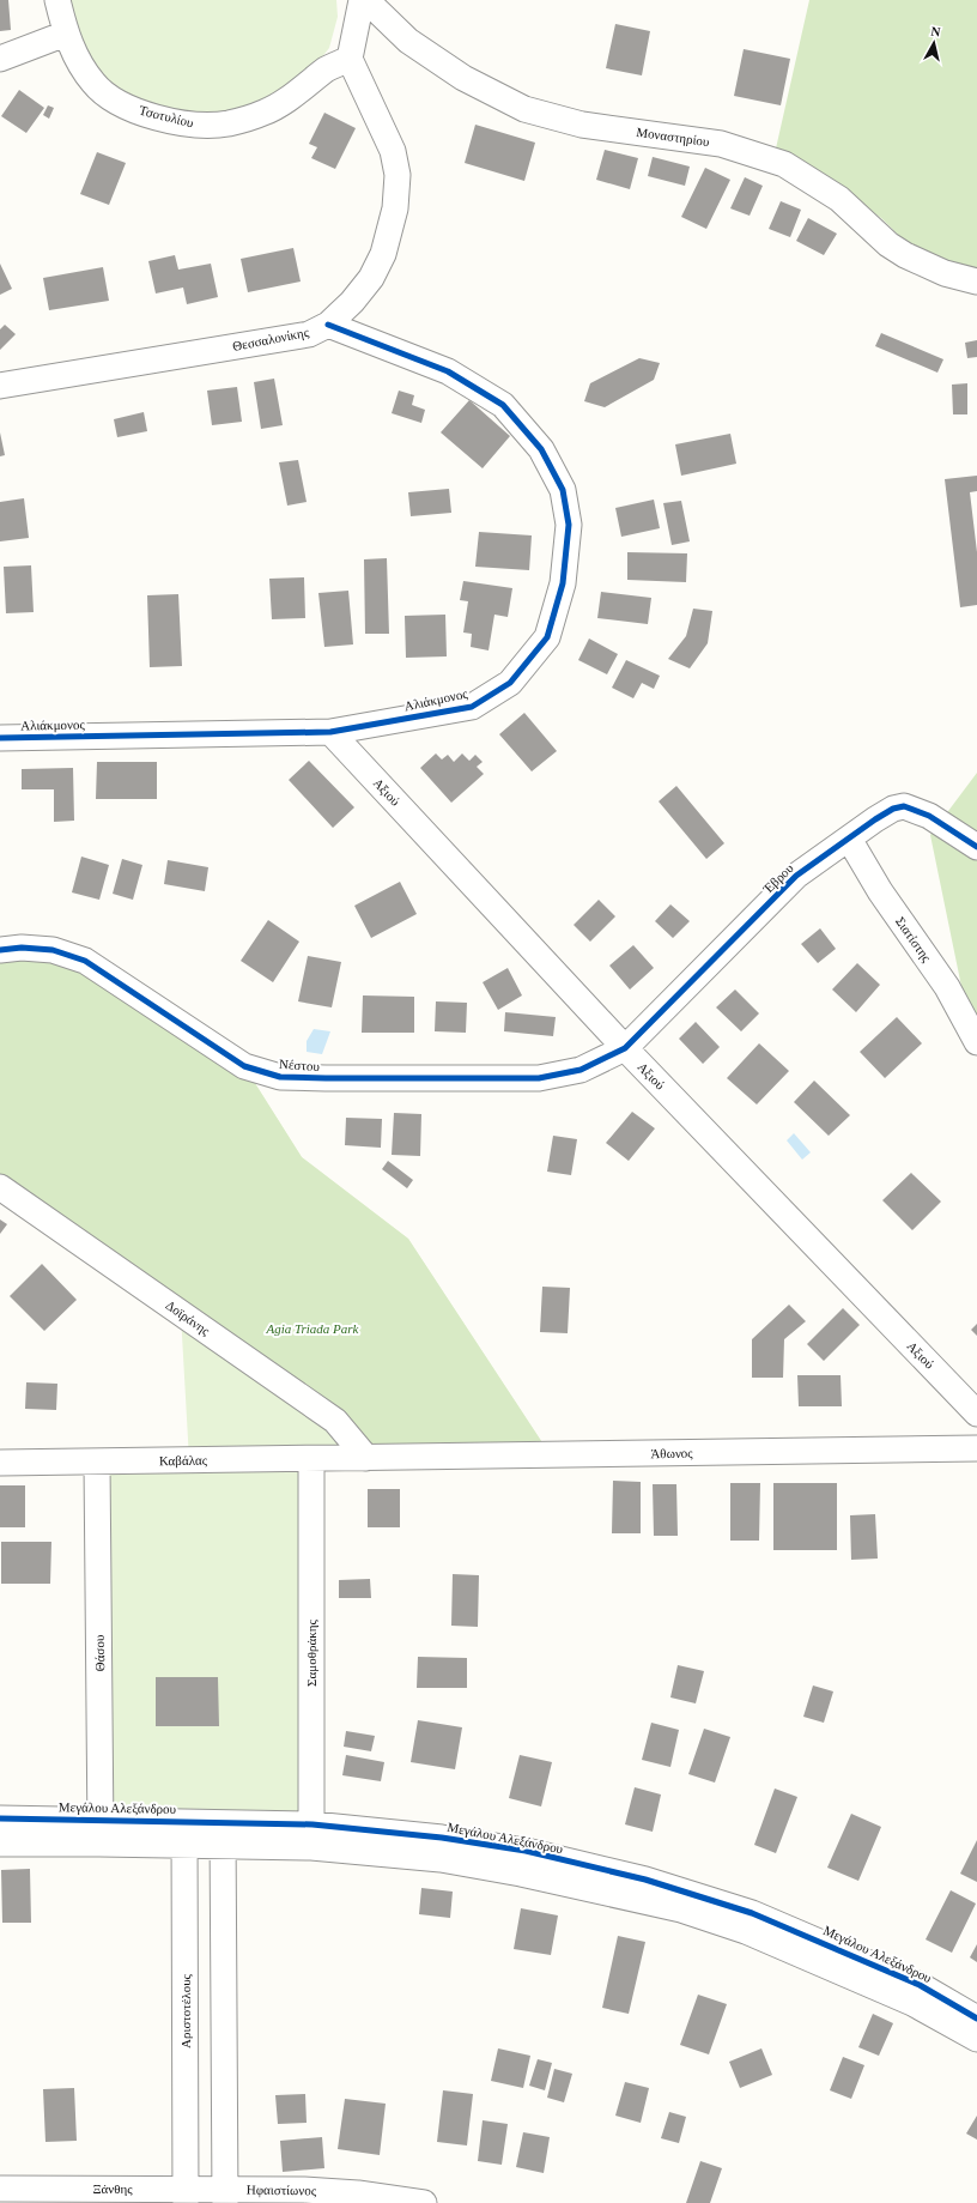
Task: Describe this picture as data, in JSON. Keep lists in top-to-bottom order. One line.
{"streets":{"street":["Τσοτυλίου","Μοναστηρίου","Θεσσαλονίκης","Αλιάκμονος","Αξιού","Έβρου","Σιατίστης","Νέστου","Δοϊράνης","Άθωνος","Καβάλας","Θάσου","Σαμοθράκης","Μεγάλου Αλεξάνδρου","Αριστοτέλους","Ξάνθης","Ηφαιστίωνος"]},"crossings":[["Τσοτυλίου","Θεσσαλονίκης"],["Θεσσαλονίκης","Αλιάκμονος"],["Αλιάκμονος","Αξιού"],["Αξιού","Έβρου"],["Αξιού","Νέστου"],["Έβρου","Σιατίστης"],["Έβρου","Νέστου"],["Δοϊράνης","Άθωνος"],["Δοϊράνης","Καβάλας"],["Άθωνος","Καβάλας"],["Καβάλας","Θάσου"],["Καβάλας","Σαμοθράκης"],["Θάσου","Μεγάλου Αλεξάνδρου"],["Σαμοθράκης","Μεγάλου Αλεξάνδρου"],["Μεγάλου Αλεξάνδρου","Αριστοτέλους"],["Αριστοτέλους","Ξάνθης"],["Ξάνθης","Ηφαιστίωνος"]],"parks":["Agia Triada Park"],"north":"top"}
